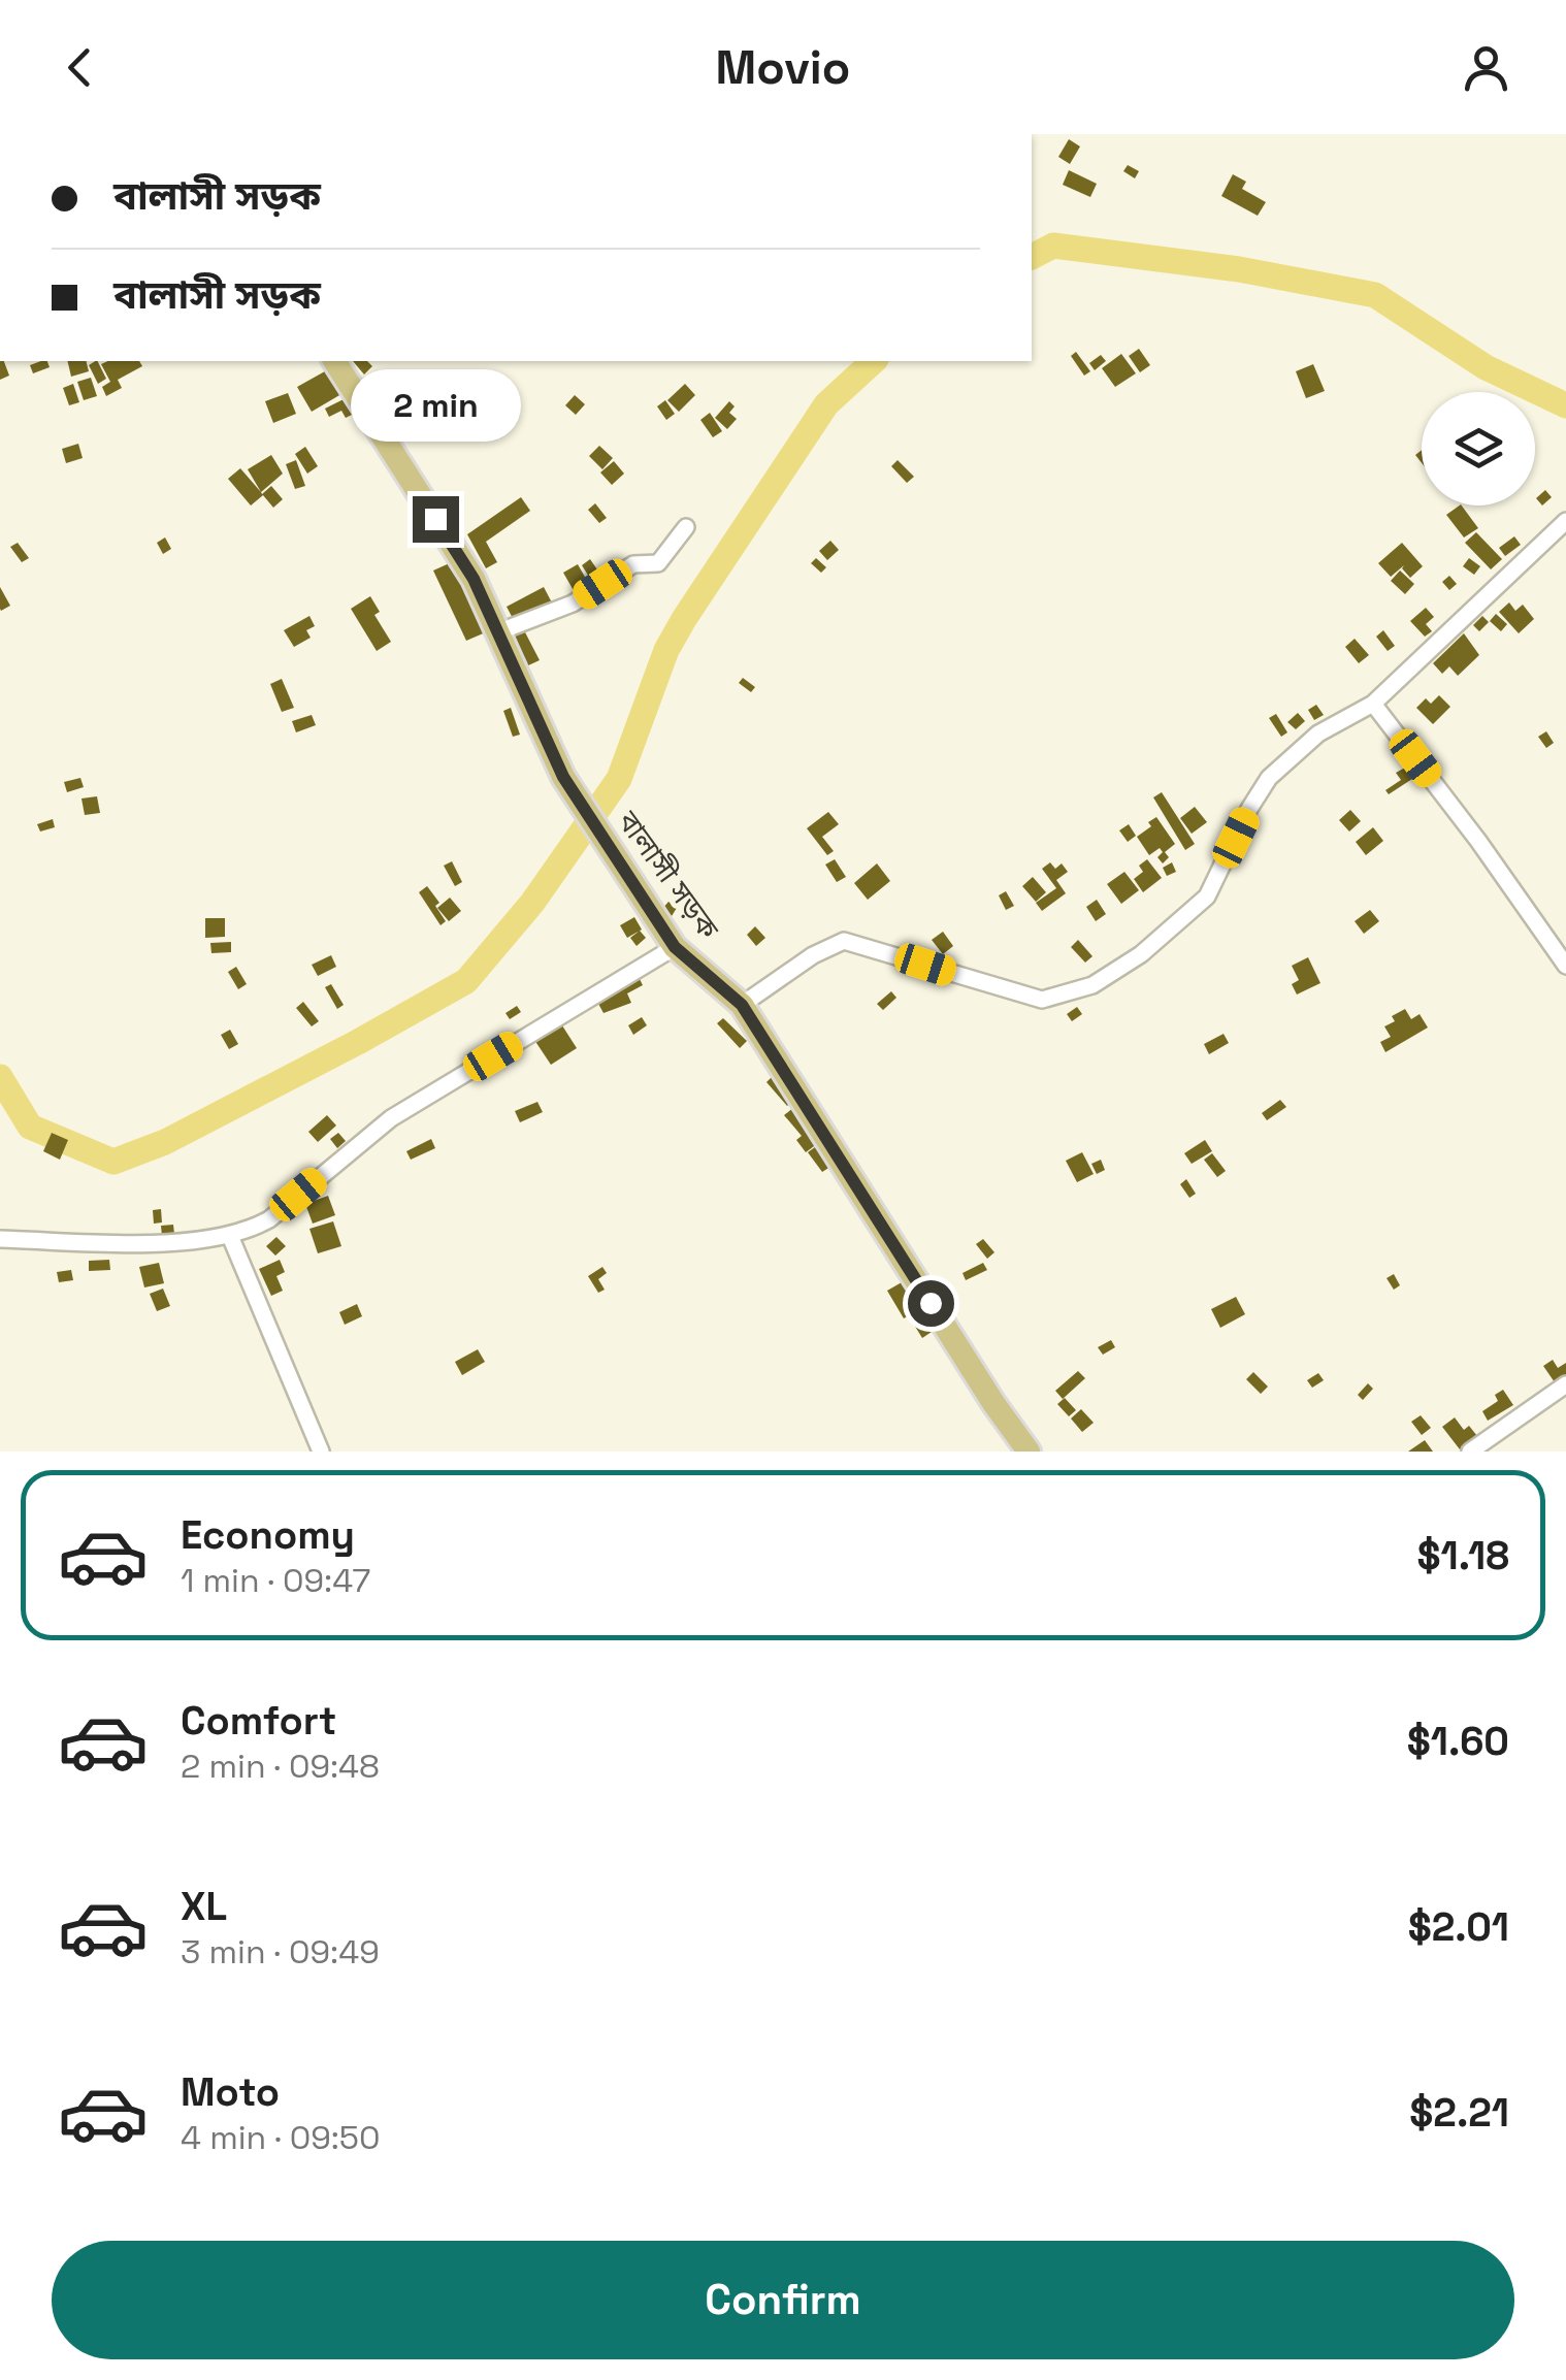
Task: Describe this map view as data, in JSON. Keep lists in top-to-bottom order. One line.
{"streets":{"main road":["বালাসী সড়ক"]},"page":{"header":"Movio","banner":["বালাসী সড়ক","বালাসী সড়ক"],"bubble":"2 min","list":[{"name":"Economy","note":"1 min · 09:47","value":"$1.18"},{"name":"Comfort","note":"2 min · 09:48","value":"$1.60"},{"name":"XL","note":"3 min · 09:49","value":"$2.01"},{"name":"Moto","note":"4 min · 09:50","value":"$2.21"}],"buttons":"Confirm"}}
